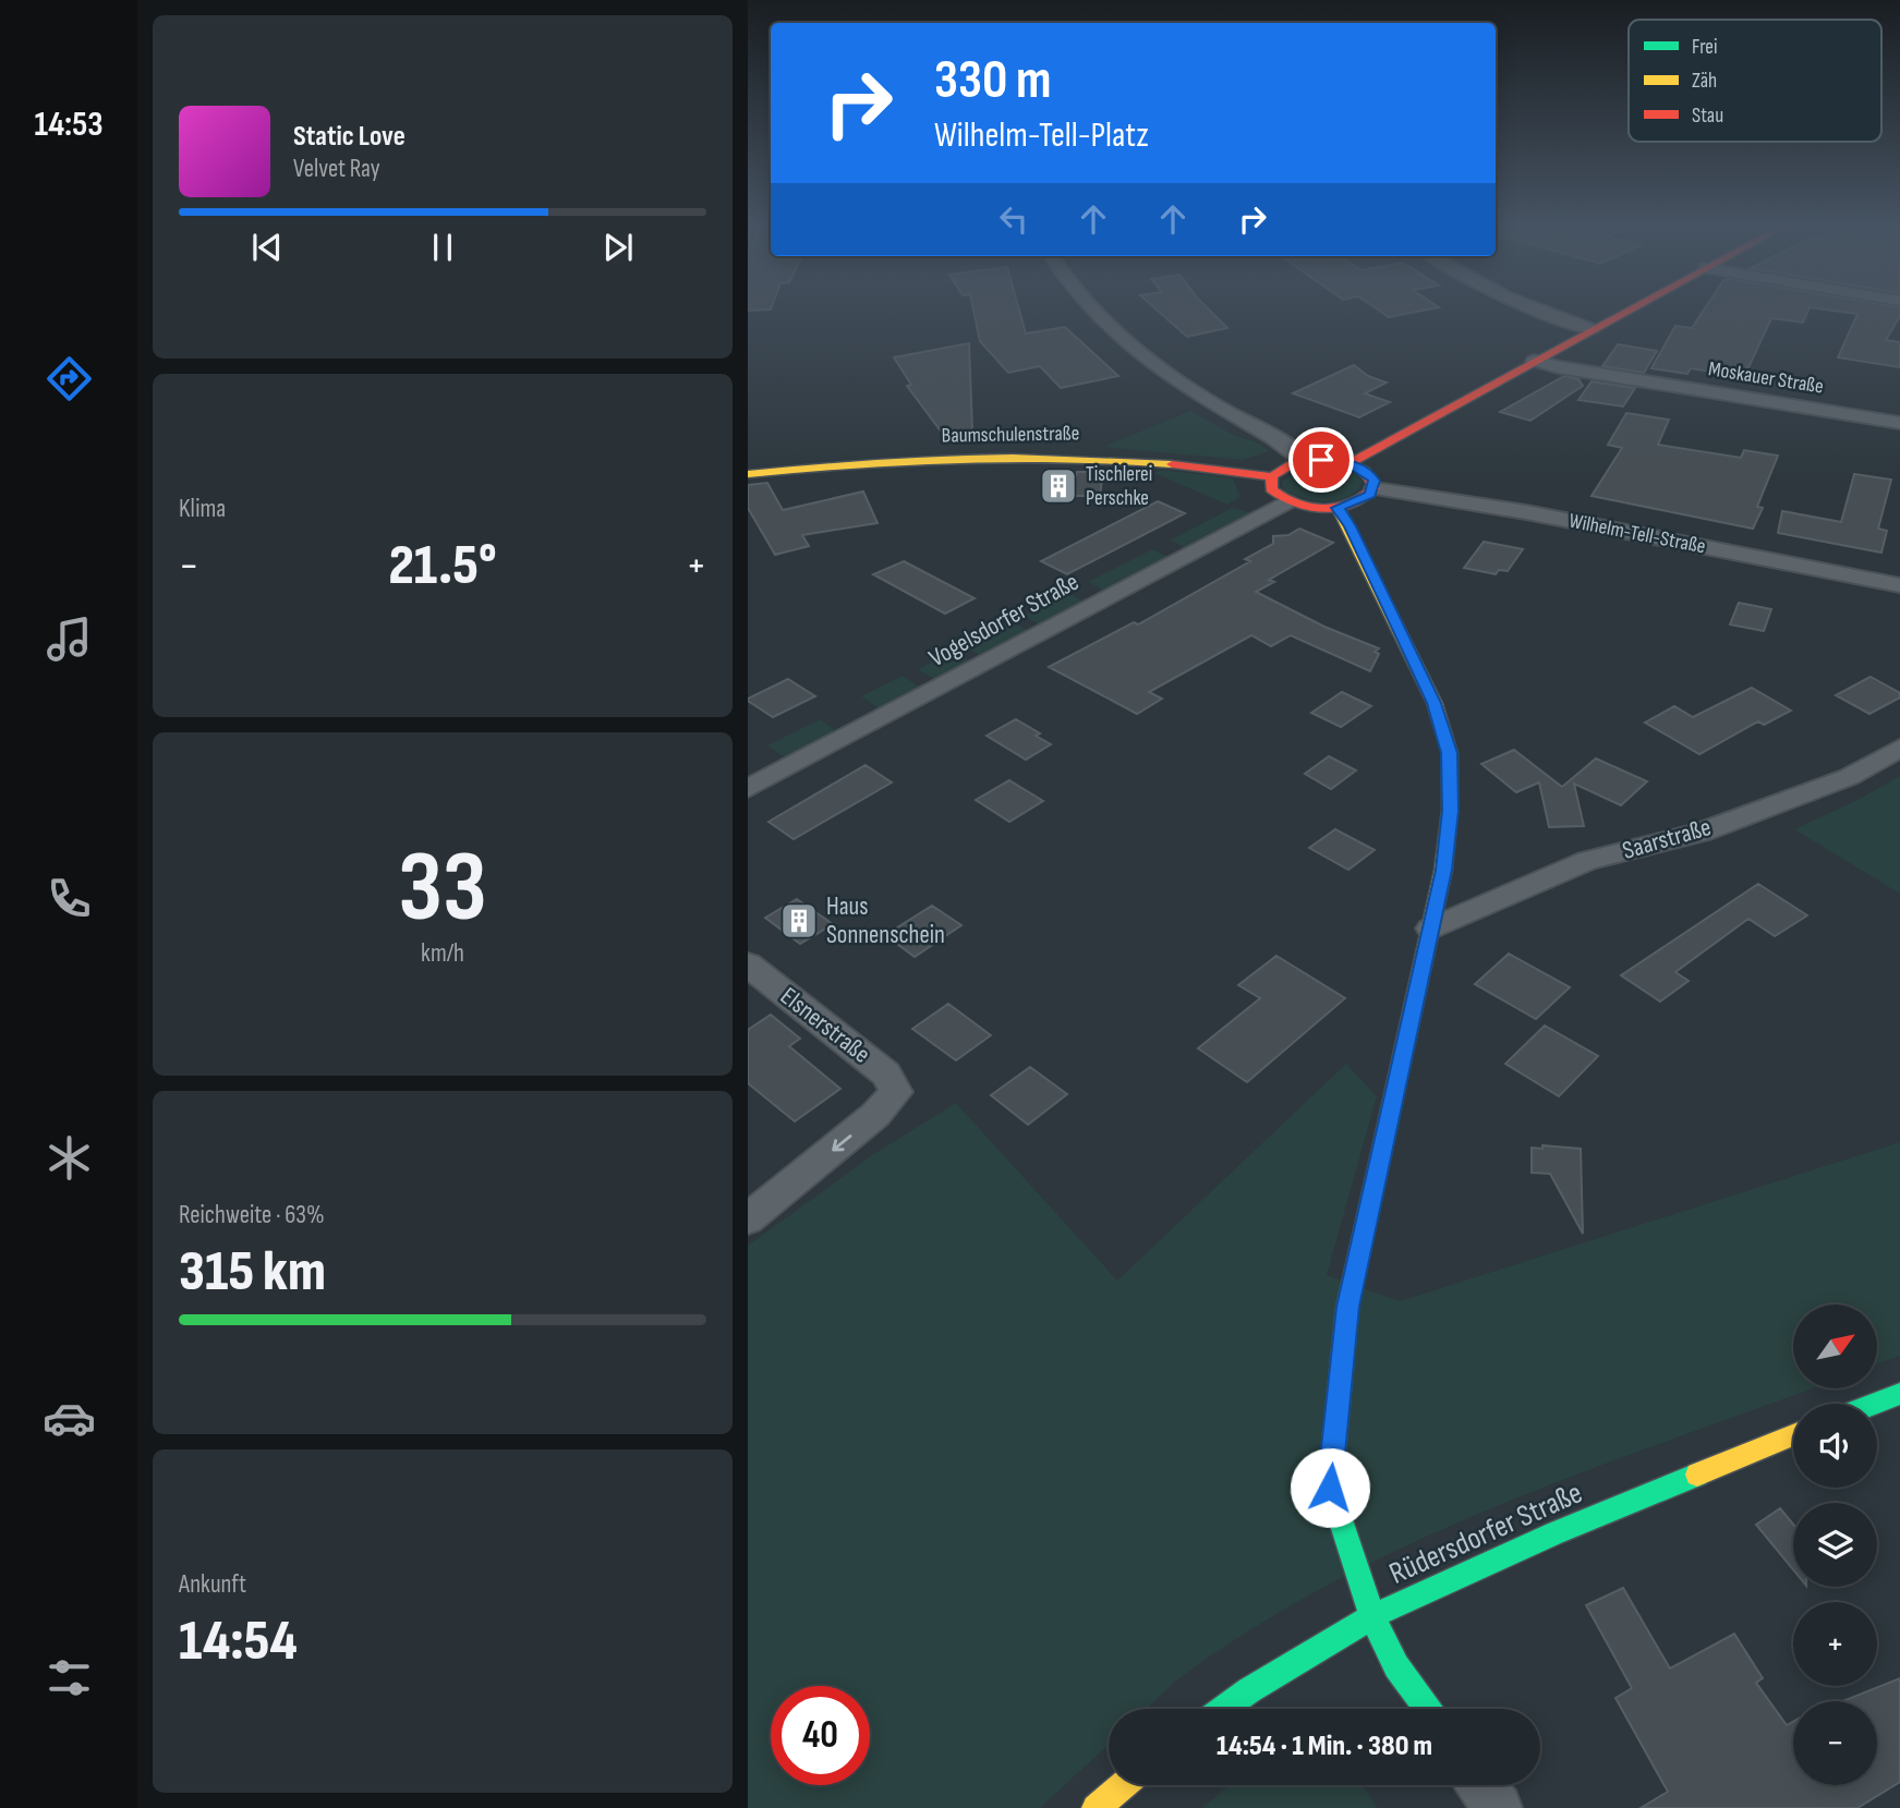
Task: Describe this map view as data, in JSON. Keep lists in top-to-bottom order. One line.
{"streets":{"street":["Moskauer Straße","Baumschulenstraße","Wilhelm-Tell-Straße","Vogelsdorfer Straße","Saarstraße","Elsnerstraße","Rüdersdorfer Straße"]},"places":{"building":["Tischlerei Perschke","Haus Sonnenschein"]},"legend":["Frei","Zäh","Stau"],"north":"top right","page":{"tabs":"14:53","turn":["330 m","Wilhelm-Tell-Platz"],"song":["Static Love","Velvet Ray"],"tile":["Klima",["33","km/h"],["Reichweite · 63%","315 km"],["Ankunft","14:54"]],"heat":["−","21.5°","+"],"map_buttons":["+","−"],"limit":"40","trip":"14:54 · 1 Min. · 380 m"}}
